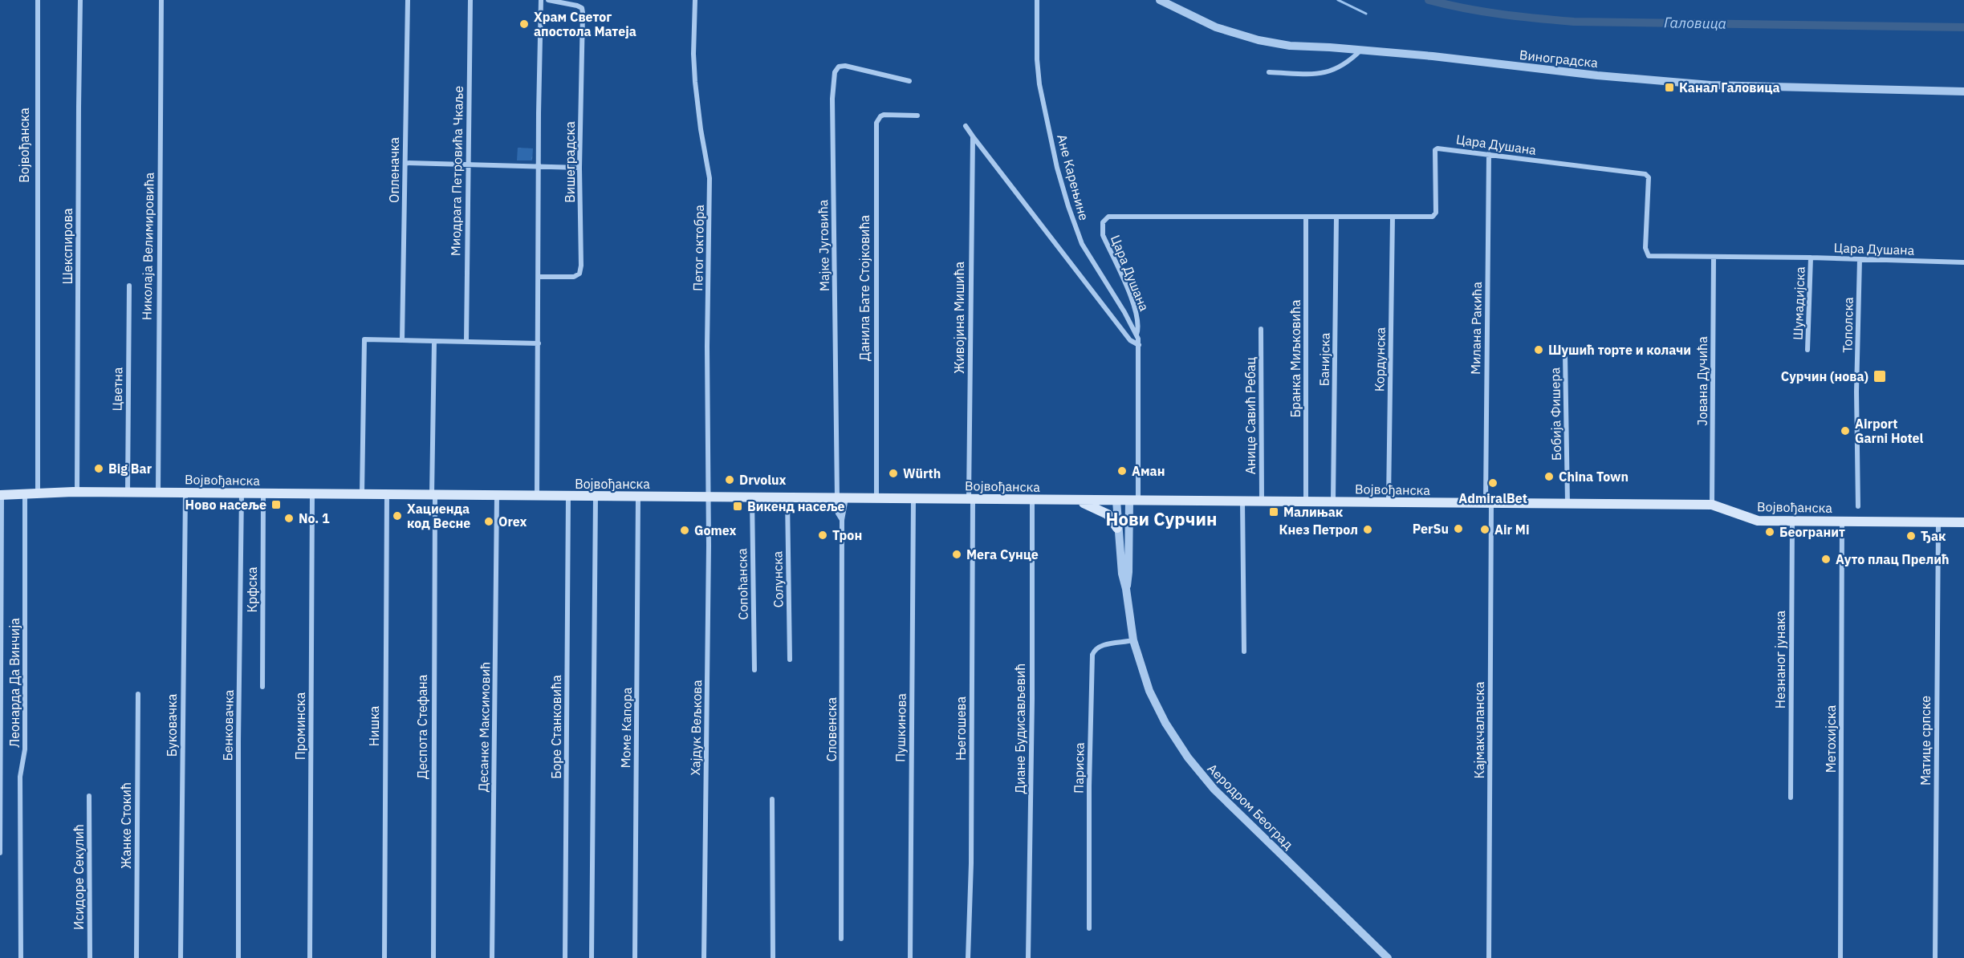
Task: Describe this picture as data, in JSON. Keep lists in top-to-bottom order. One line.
{"streets":{"main road":["Војвођанска"],"street":["Виноградска","Цара Душана","Вишеградска","Опленачка","Миодрага Петровића Чкаље","Ане Карењине","Мајке Југовића","Шекспирова","Николаја Велимировића","Петог октобра","Данила Бате Стојковића","Шумадијска","Живојина Мишића","Тополска","Милана Ракића","Бранка Миљковића","Банијска","Кордунска","Јована Дучића","Цветна","Бобија Фишера","Анице Савић Ребац","Солунска","Сопоћанска","Крфска","Незнаног јунака","Леонарда Да Винчија","Буковачка","Бенковачка","Проминска","Нишка","Деспота Стефана","Десанке Максимовић","Боре Станковића","Моме Капора","Хајдук Вељкова","Пушкинова","Његошева","Диане Будисављевић","Словенска","Кајмакчаланска","Метохијска","Матице српске","Париска","Аеродром Београд","Жанке Стокић","Исидоре Секулић"]},"crossings":[["Цара Душана","Ане Карењине"],["Цара Душана","Шумадијска"],["Цара Душана","Тополска"],["Цара Душана","Милана Ракића"],["Цара Душана","Бранка Миљковића"],["Цара Душана","Банијска"],["Цара Душана","Кордунска"],["Цара Душана","Јована Дучића"],["Војвођанска","Ане Карењине"],["Војвођанска","Мајке Југовића"],["Војвођанска","Шекспирова"],["Војвођанска","Николаја Велимировића"],["Војвођанска","Петог октобра"],["Војвођанска","Данила Бате Стојковића"],["Војвођанска","Живојина Мишића"],["Војвођанска","Милана Ракића"],["Војвођанска","Бранка Миљковића"],["Војвођанска","Банијска"],["Војвођанска","Кордунска"],["Војвођанска","Јована Дучића"],["Војвођанска","Цветна"],["Војвођанска","Бобија Фишера"],["Војвођанска","Анице Савић Ребац"],["Војвођанска","Солунска"],["Војвођанска","Сопоћанска"],["Војвођанска","Крфска"],["Војвођанска","Незнаног јунака"],["Војвођанска","Леонарда Да Винчија"],["Војвођанска","Буковачка"],["Војвођанска","Бенковачка"],["Војвођанска","Проминска"],["Војвођанска","Нишка"],["Војвођанска","Деспота Стефана"],["Војвођанска","Десанке Максимовић"],["Војвођанска","Боре Станковића"],["Војвођанска","Моме Капора"],["Војвођанска","Хајдук Вељкова"],["Војвођанска","Пушкинова"],["Војвођанска","Његошева"],["Војвођанска","Диане Будисављевић"],["Војвођанска","Словенска"],["Војвођанска","Кајмакчаланска"],["Војвођанска","Метохијска"],["Војвођанска","Матице српске"],["Војвођанска","Аеродром Београд"],["Ане Карењине","Аеродром Београд"],["Мајке Југовића","Словенска"],["Петог октобра","Хајдук Вељкова"],["Живојина Мишића","Његошева"],["Милана Ракића","Кајмакчаланска"],["Париска","Аеродром Београд"]],"districts":["Нови Сурчин"],"water":["Галовица"],"places":{"other":["Храм Светог апостола Матеја","Шушић торте и колачи","Airport Garni Hotel","Big Bar","Аман","Würth","China Town","Drvolux","AdmiralBet","Хациенда код Весне","No. 1","Orex","PerSu","Кнез Петрол","Air Mi","Gomex","Београнит","Трон","Ђак","Мега Сунце","Ауто плац Прелић"],"transit":["Канал Галовица","Сурчин (нова)","Ново насеље","Викенд насеље","Малињак"]}}
